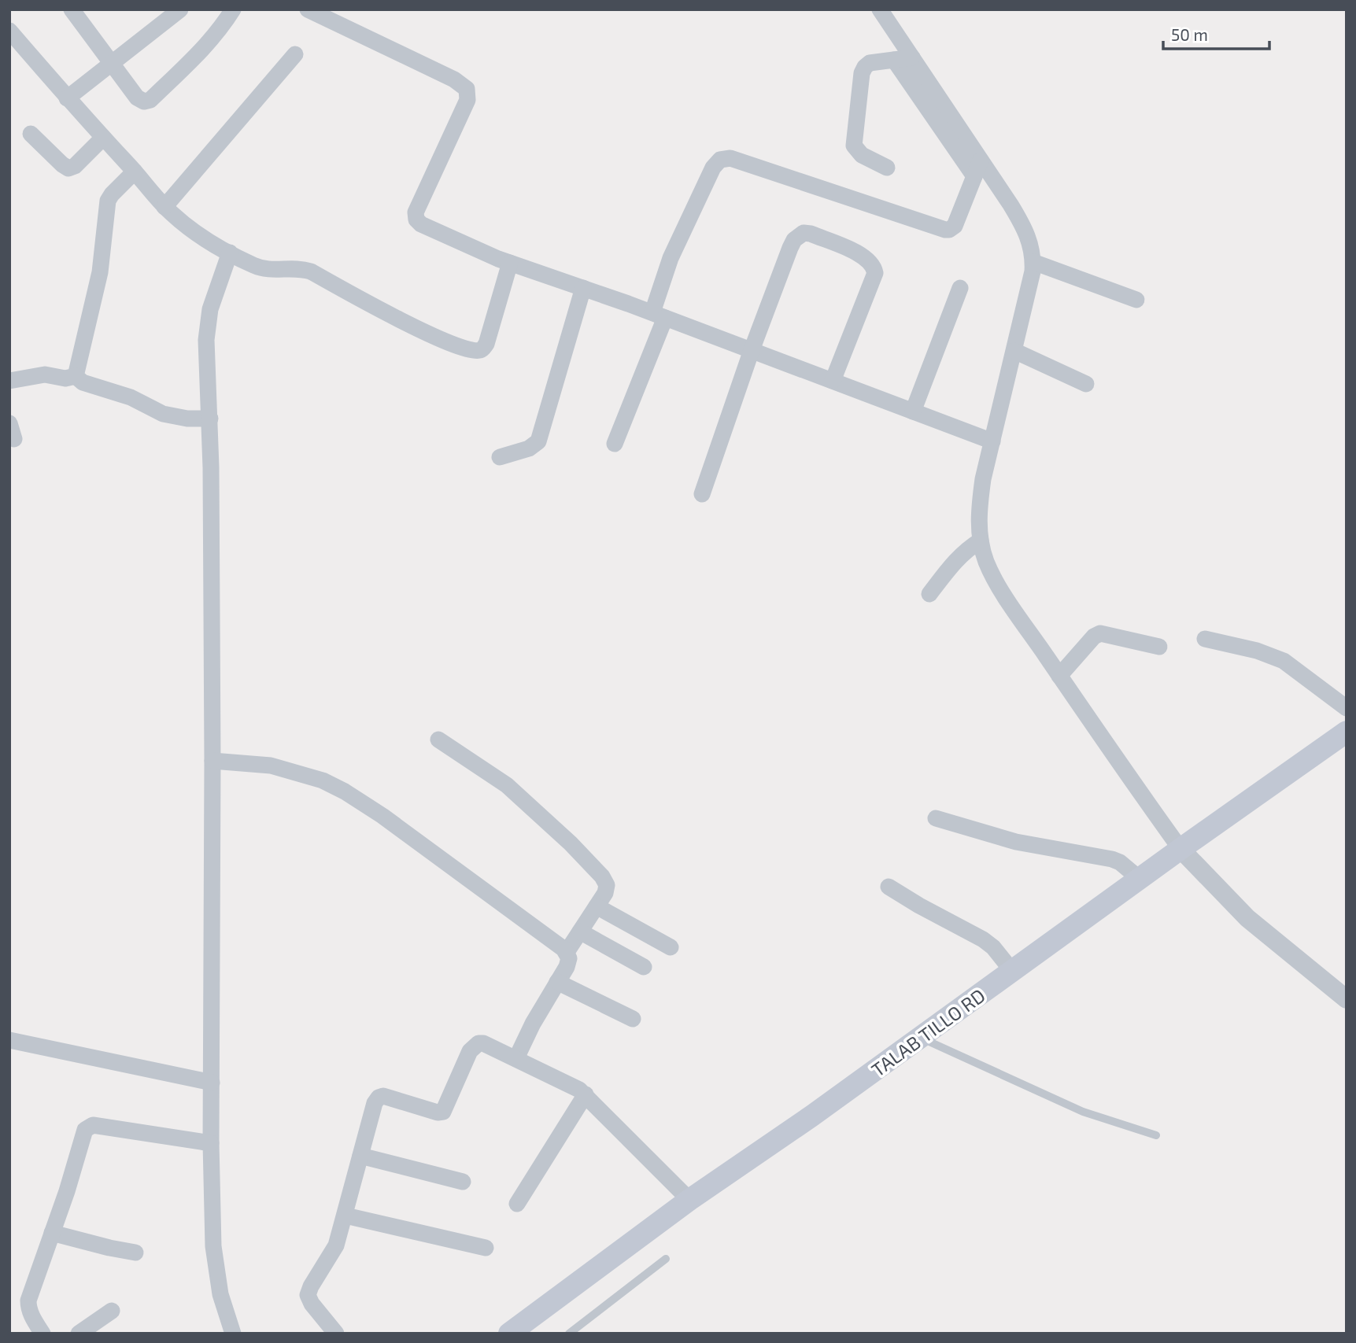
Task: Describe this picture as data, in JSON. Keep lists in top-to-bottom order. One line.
{"streets":{"main road":["TALAB TILLO RD"]},"scale_bar":"50 m"}
